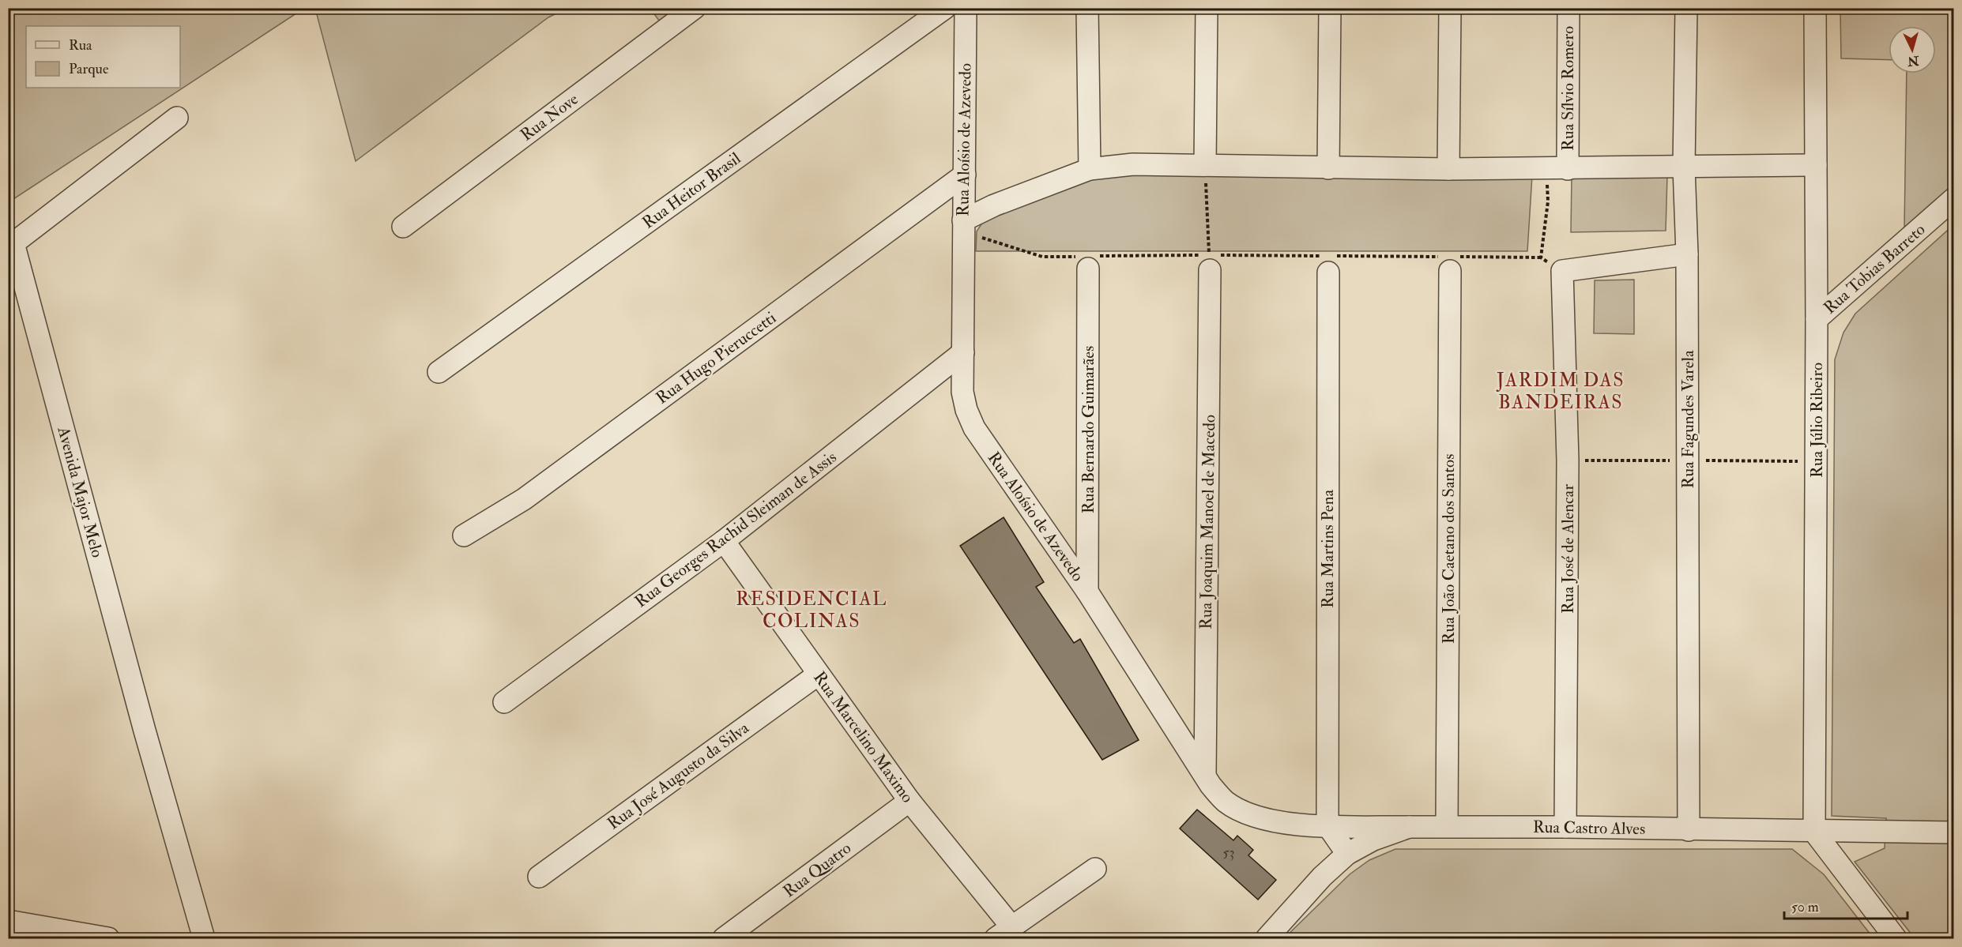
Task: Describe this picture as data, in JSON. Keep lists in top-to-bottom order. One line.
{"streets":{"street":["Rua Sílvio Romero","Rua Nove","Rua Aloísio de Azevedo","Rua Heitor Brasil","Rua Tobias Barreto","Rua Hugo Pieruccetti","Rua Fagundes Varela","Rua Júlio Ribeiro","Rua Bernardo Guimarães","Avenida Major Melo","Rua Joaquim Manoel de Macedo","Rua Georges Rachid Sleiman de Assis","Rua Martins Pena","Rua João Caetano dos Santos","Rua José de Alencar","Rua Marcelino Maximo","Rua José Augusto da Silva","Rua Castro Alves","Rua Quatro"]},"crossings":[["Rua Aloísio de Azevedo","Rua Hugo Pieruccetti"],["Rua Aloísio de Azevedo","Rua Bernardo Guimarães"],["Rua Aloísio de Azevedo","Rua Joaquim Manoel de Macedo"],["Rua Aloísio de Azevedo","Rua Georges Rachid Sleiman de Assis"],["Rua Aloísio de Azevedo","Rua Martins Pena"],["Rua Aloísio de Azevedo","Rua Castro Alves"],["Rua Tobias Barreto","Rua Júlio Ribeiro"],["Rua Fagundes Varela","Rua Castro Alves"],["Rua Júlio Ribeiro","Rua Castro Alves"],["Rua Georges Rachid Sleiman de Assis","Rua Marcelino Maximo"],["Rua João Caetano dos Santos","Rua Castro Alves"],["Rua José de Alencar","Rua Castro Alves"],["Rua Marcelino Maximo","Rua José Augusto da Silva"],["Rua Marcelino Maximo","Rua Quatro"]],"districts":["JARDIM DAS BANDEIRAS","RESIDENCIAL COLINAS"],"house_numbers":["53"],"legend":["Rua","Parque"],"scale_bar":"50 m","north":"bottom"}
